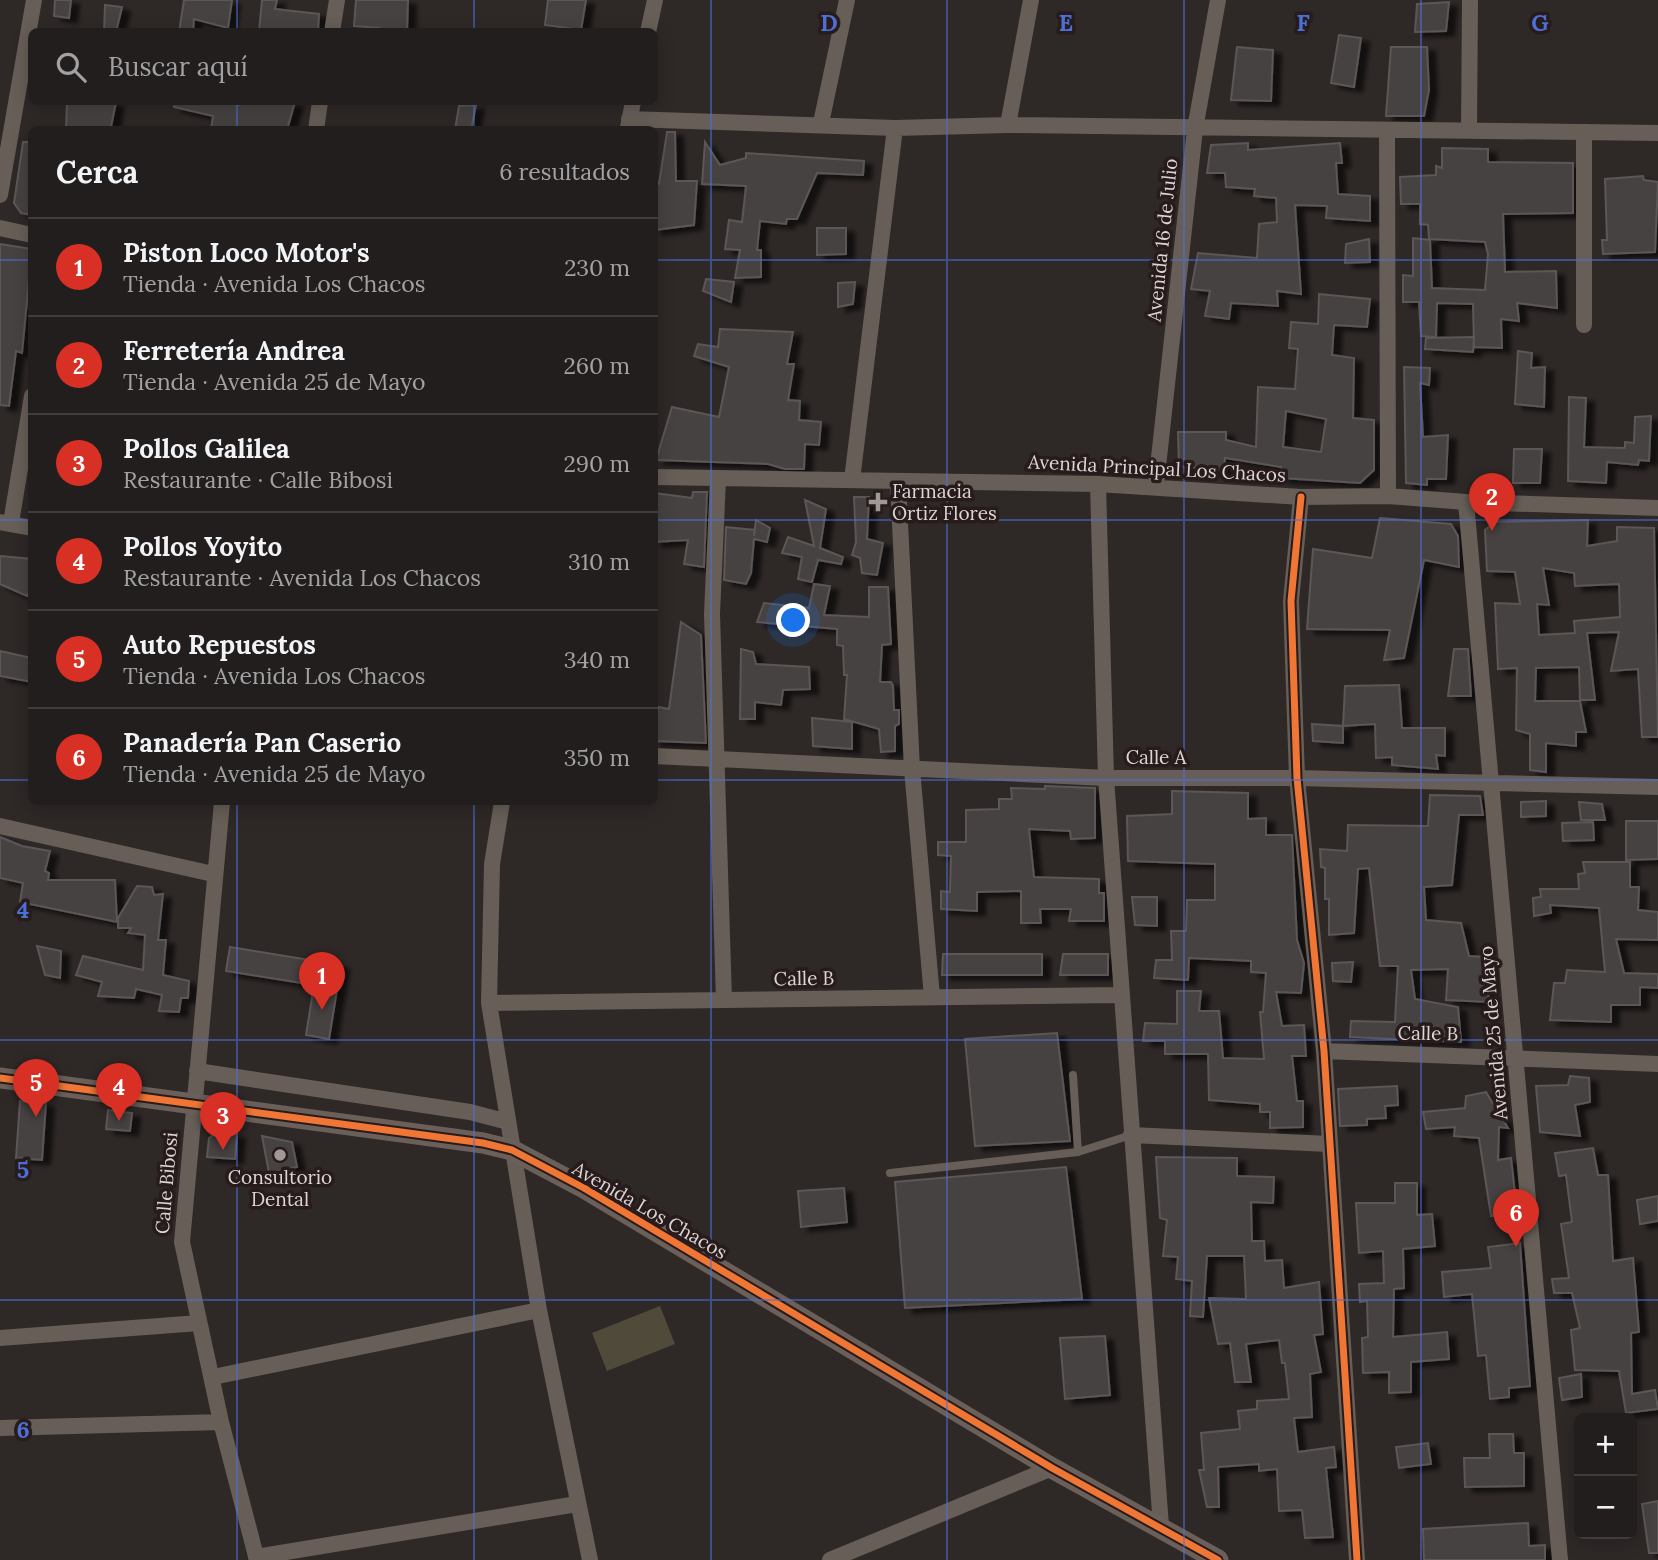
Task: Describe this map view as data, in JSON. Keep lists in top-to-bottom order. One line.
{"streets":{"street":["Avenida 16 de Julio","Avenida Principal Los Chacos","Calle A","Calle B","Avenida 25 de Mayo","Calle Bibosi","Avenida Los Chacos"]},"crossings":[["Avenida 16 de Julio","Avenida Principal Los Chacos"],["Avenida Principal Los Chacos","Avenida 25 de Mayo"],["Calle A","Avenida 25 de Mayo"],["Calle B","Avenida 25 de Mayo"],["Calle Bibosi","Avenida Los Chacos"]],"places":{"health":["Farmacia Ortiz Flores"],"other":["Consultorio Dental"]},"page":{"search":"Buscar aquí","heading":["Cerca","6 resultados"],"list":[{"mark":"1","name":"Piston Loco Motor's","note":"Tienda · Avenida Los Chacos","value":"230 m"},{"mark":"2","name":"Ferretería Andrea","note":"Tienda · Avenida 25 de Mayo","value":"260 m"},{"mark":"3","name":"Pollos Galilea","note":"Restaurante · Calle Bibosi","value":"290 m"},{"mark":"4","name":"Pollos Yoyito","note":"Restaurante · Avenida Los Chacos","value":"310 m"},{"mark":"5","name":"Auto Repuestos","note":"Tienda · Avenida Los Chacos","value":"340 m"},{"mark":"6","name":"Panadería Pan Caserio","note":"Tienda · Avenida 25 de Mayo","value":"350 m"}],"pins":["2","1","5","4","3","6"],"map_buttons":["+","−"]},"grid":{"columns":["D","E","F","G"],"rows":["4","5","6"]}}
